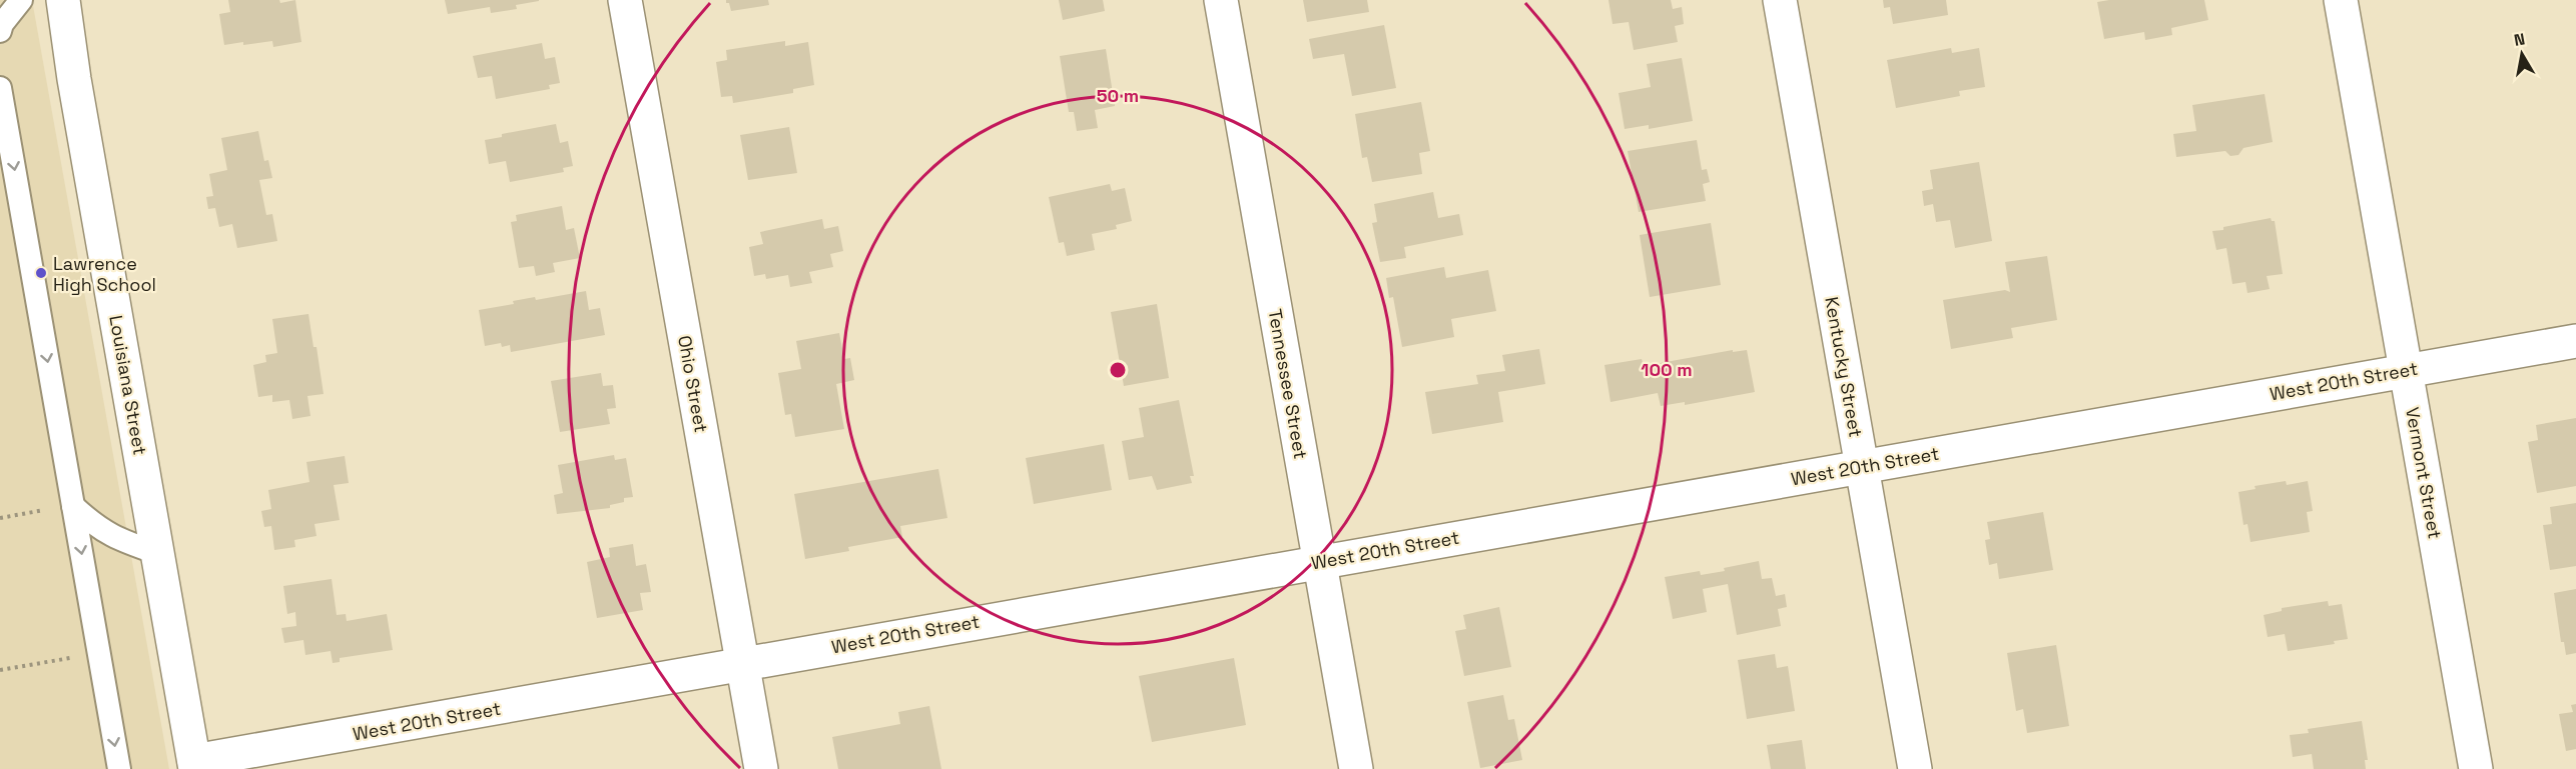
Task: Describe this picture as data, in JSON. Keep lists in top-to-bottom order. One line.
{"streets":{"street":["Kentucky Street","West 20th Street","Ohio Street","Tennessee Street","Louisiana Street","Vermont Street"]},"crossings":[["Kentucky Street","West 20th Street"],["West 20th Street","Ohio Street"],["West 20th Street","Tennessee Street"],["West 20th Street","Louisiana Street"],["West 20th Street","Vermont Street"]],"places":["Lawrence High School"],"north":"top","rings":["50 m","100 m"]}
